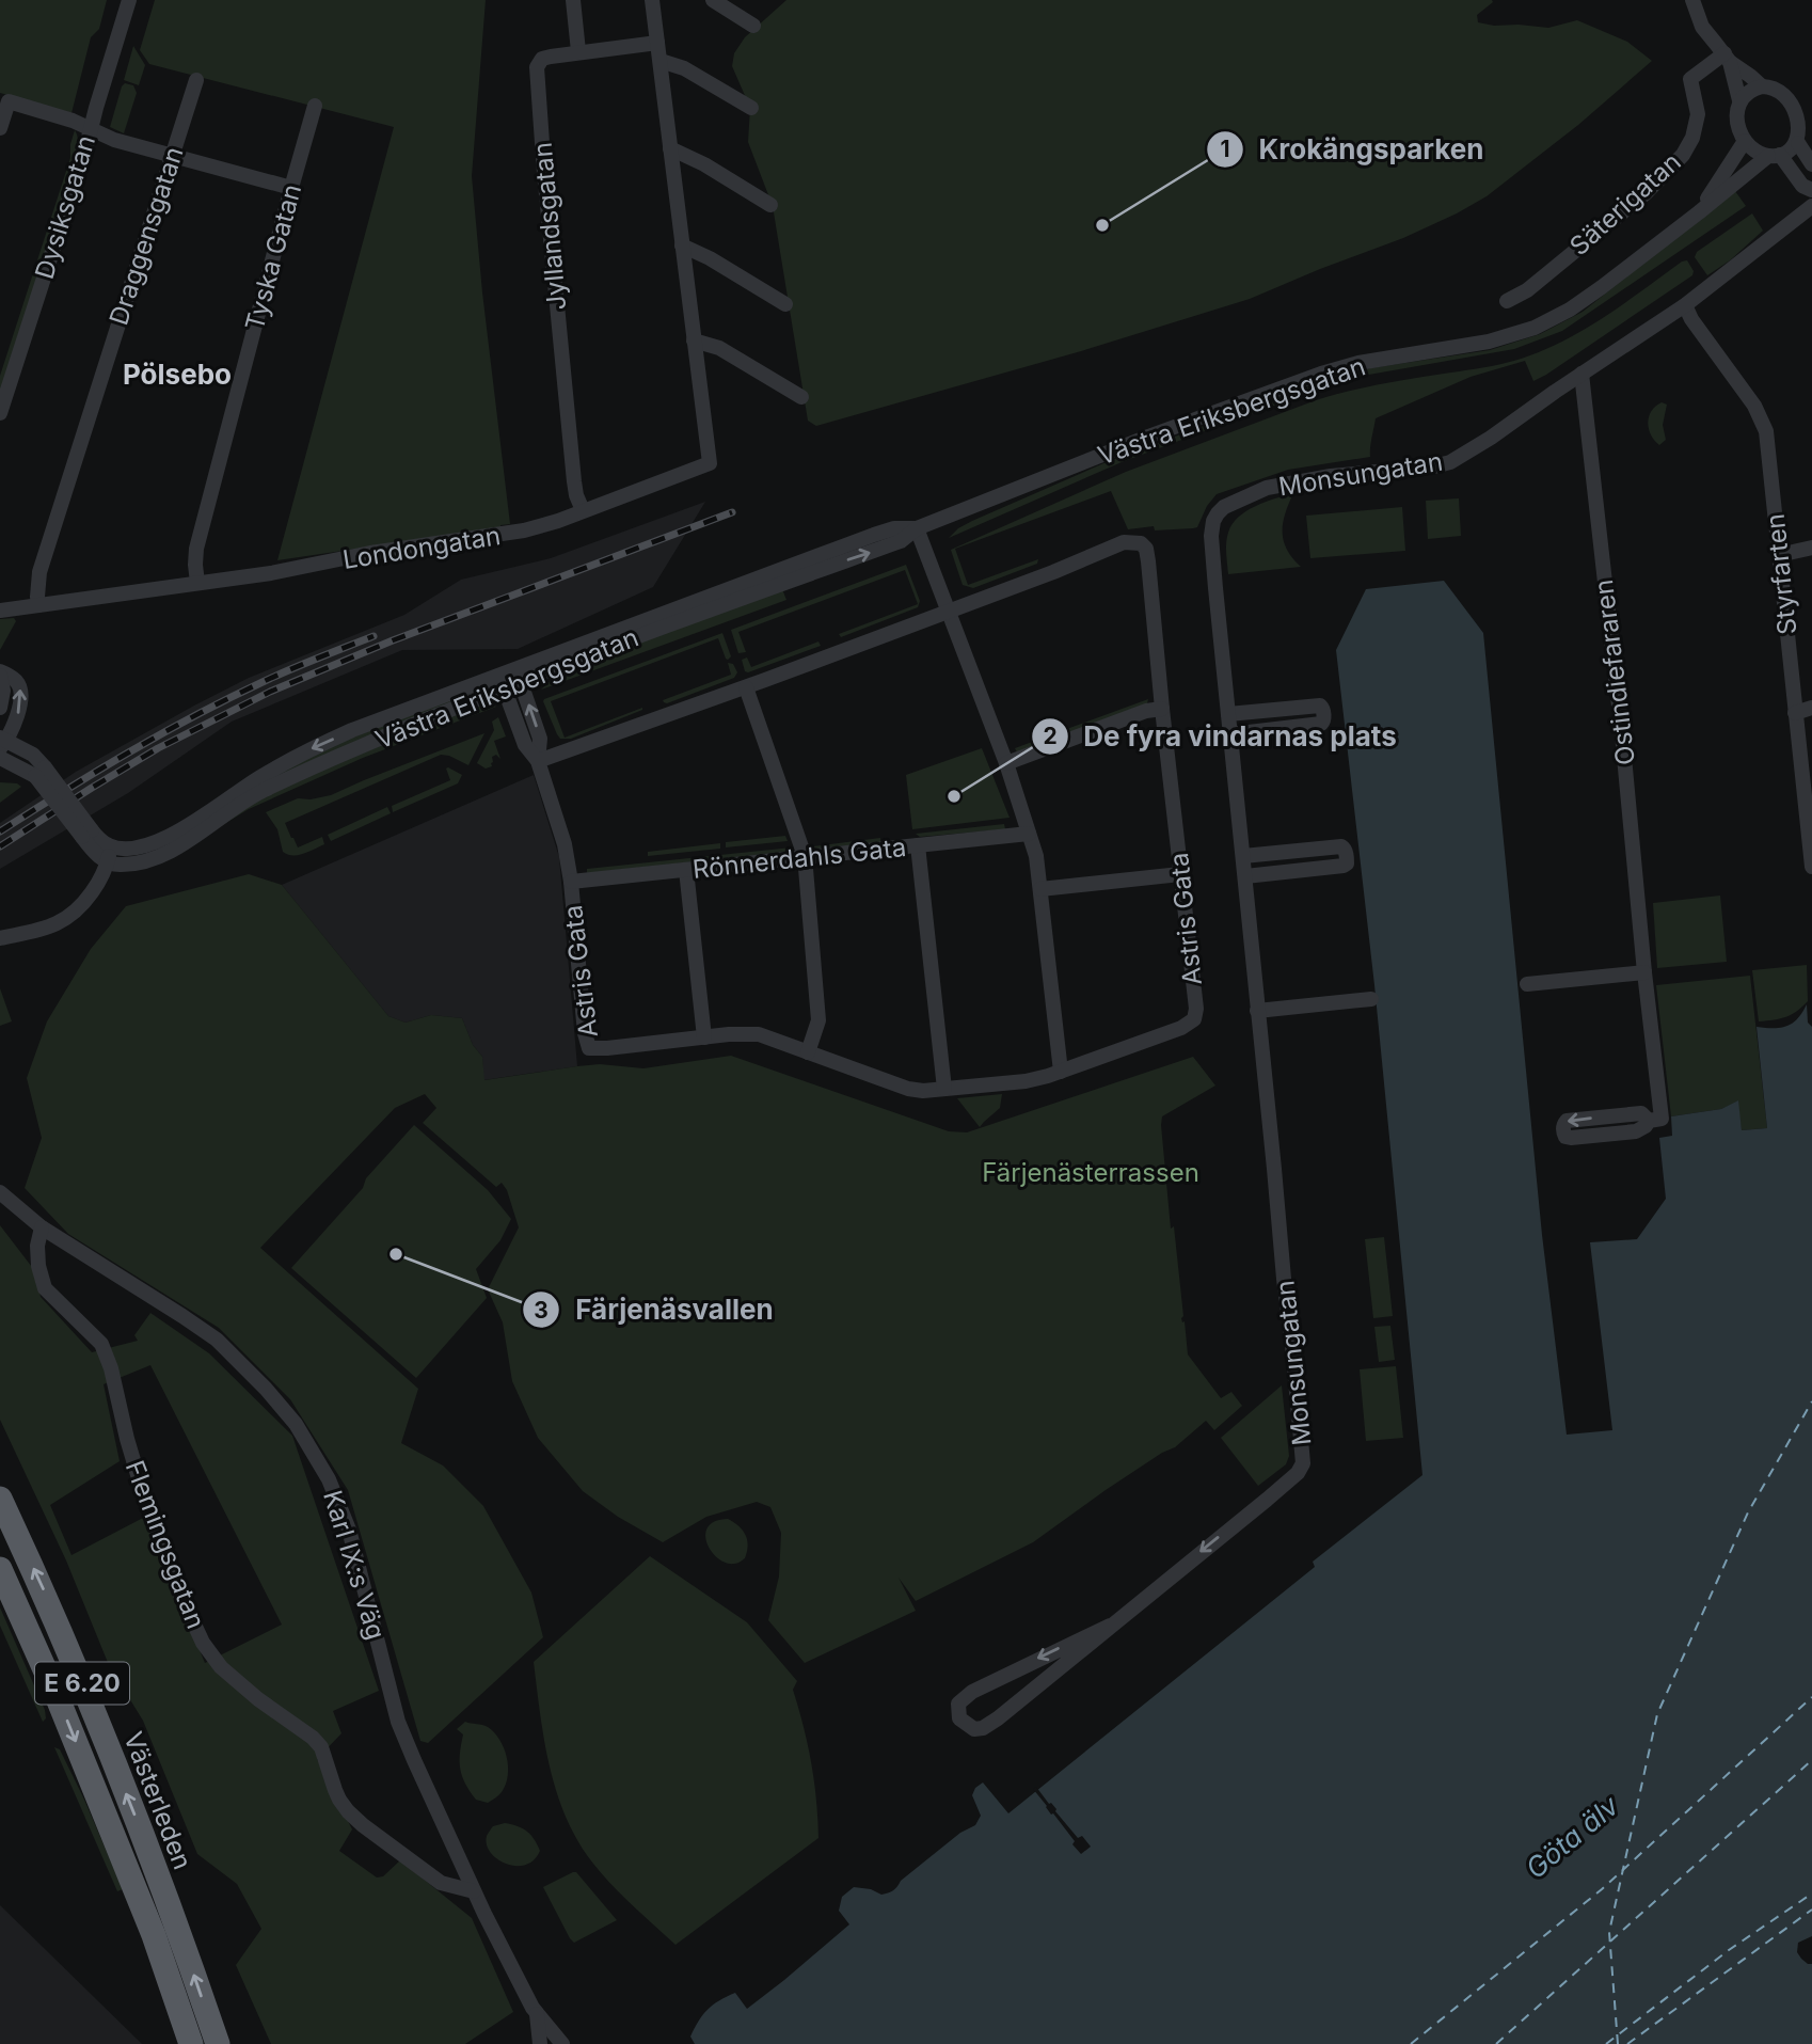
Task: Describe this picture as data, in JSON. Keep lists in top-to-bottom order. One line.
{"streets":{"highway":["E 6.20","Västerleden"],"street":["Säterigatan","Dysiksgatan","Jyllandsgatan","Draggensgatan","Tyska Gatan","Västra Eriksbergsgatan","Monsungatan","Londongatan","Styrfarten","Ostindiefararen","Rönnerdahls Gata","Astris Gata","Flemingsgatan","Karl IX:s Väg"]},"crossings":[["Jyllandsgatan","Londongatan"],["Draggensgatan","Londongatan"],["Tyska Gatan","Londongatan"],["Västra Eriksbergsgatan","Astris Gata"],["Monsungatan","Styrfarten"],["Monsungatan","Ostindiefararen"],["Rönnerdahls Gata","Astris Gata"],["Flemingsgatan","Karl IX:s Väg"]],"districts":["Pölsebo"],"water":["Göta älv"],"parks":["Färjenästerrassen"],"places":["Krokängsparken","De fyra vindarnas plats","Färjenäsvallen"]}
